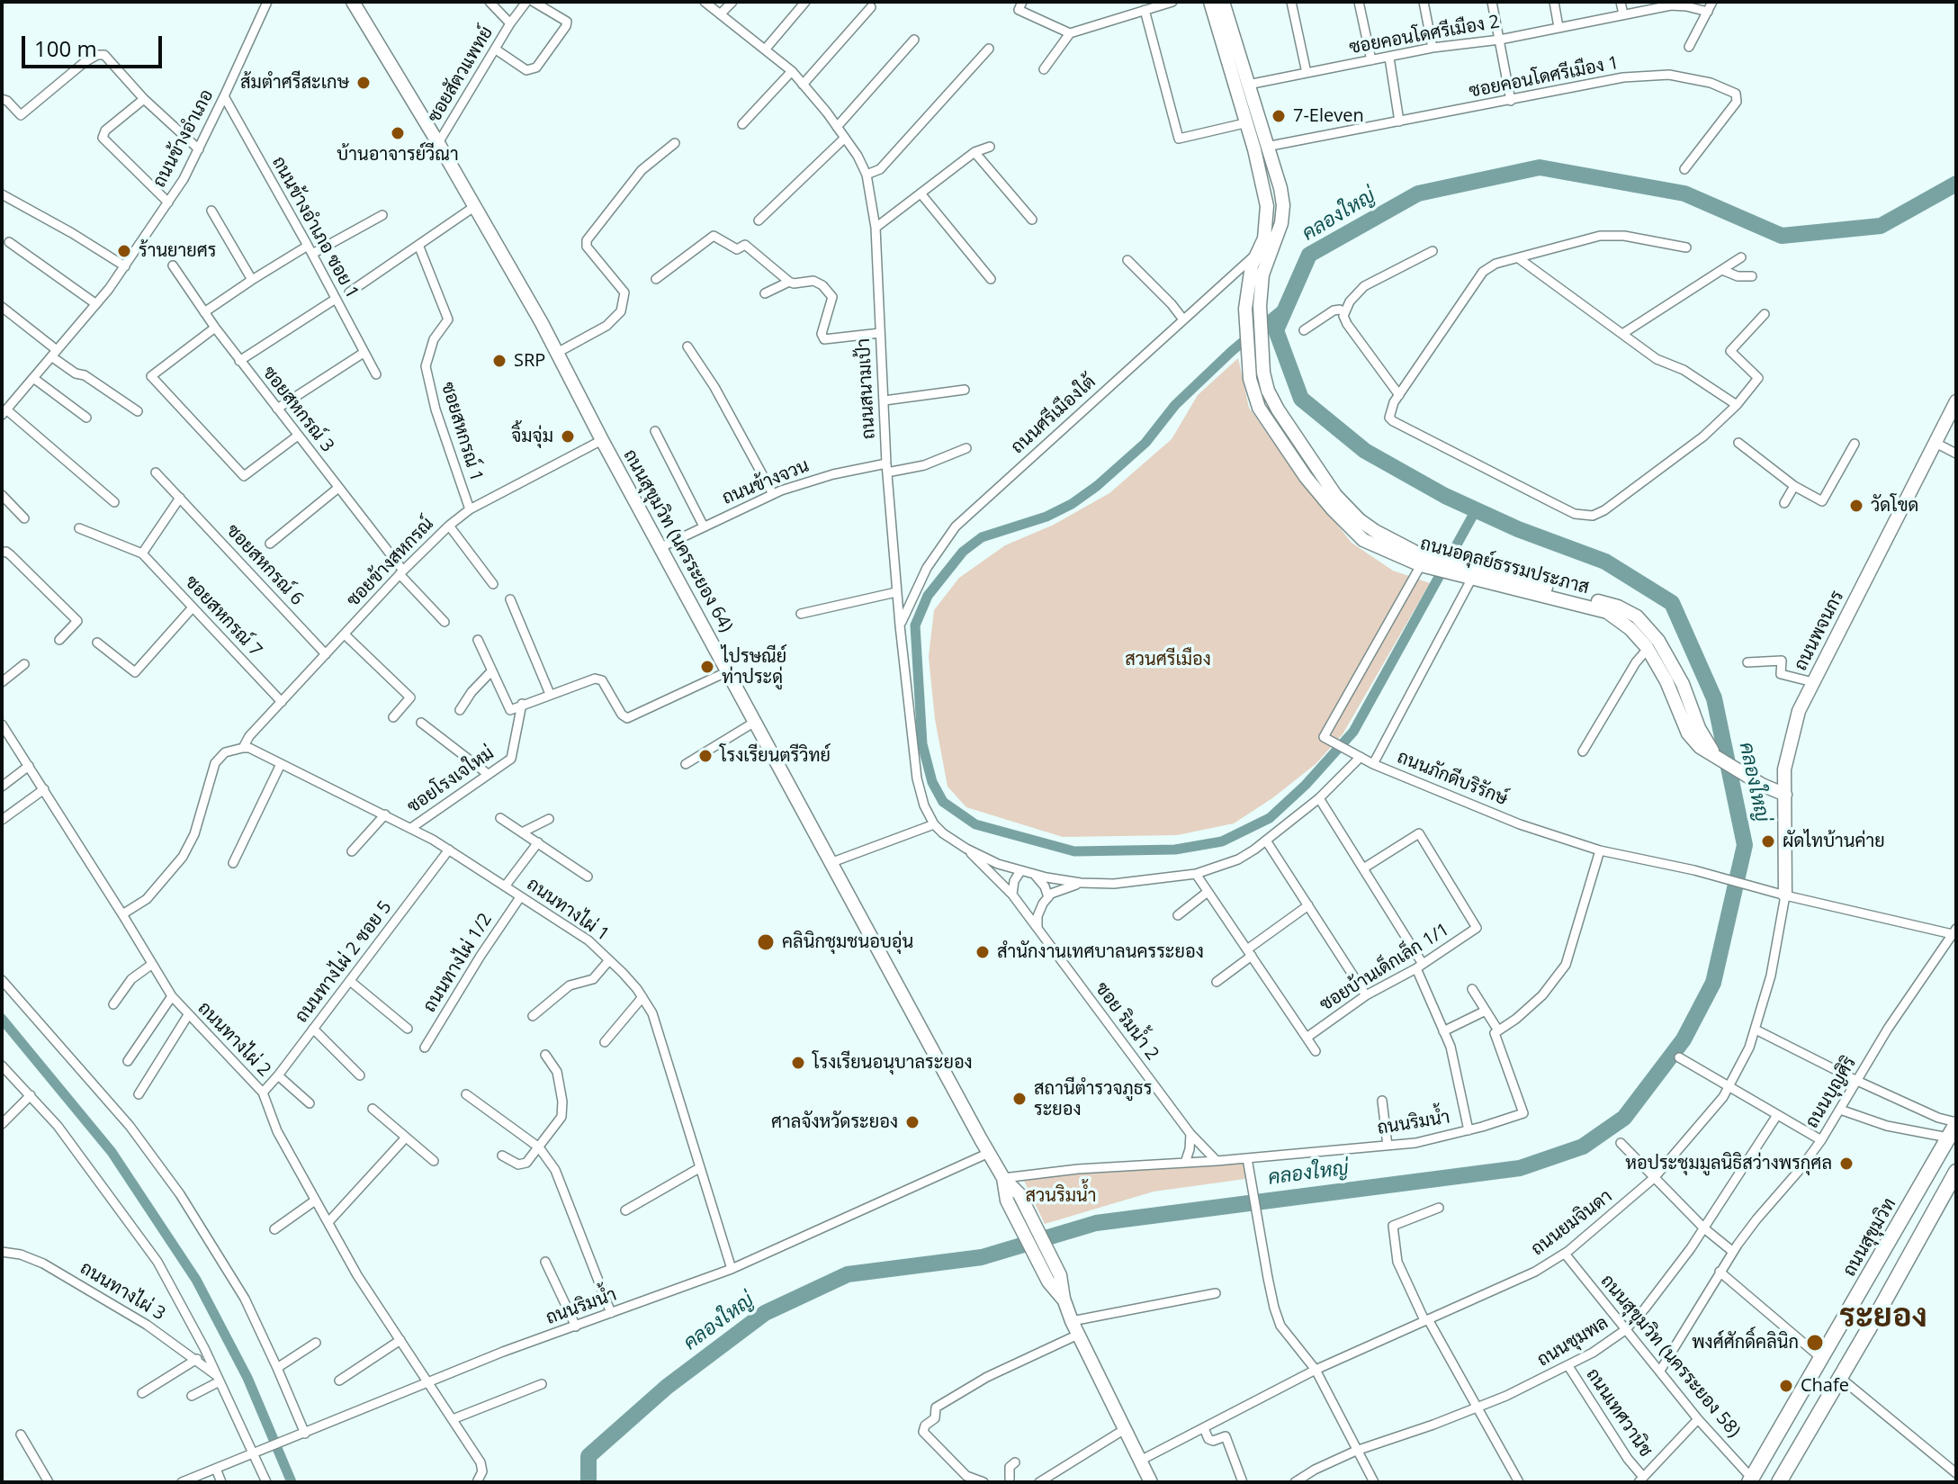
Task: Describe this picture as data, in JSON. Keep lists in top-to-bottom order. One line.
{"streets":{"main road":["ถนนสุขุมวิท"],"street":["ซอยคอนโดศรีเมือง 2","ซอยสัตวแพทย์","ซอยคอนโดศรีเมือง 1","ถนนข้างอำเภอ","ถนนข้างอำเภอ ซอย 1","ถนนสนามเป้า","ซอยสหกรณ์ 3","ถนนศรีเมืองใต้","ซอยสหกรณ์ 1","ถนนข้างจวน","ถนนสุขุมวิท (นครระยอง 64)","ซอยข้างสหกรณ์","ซอยสหกรณ์ 6","ถนนอดุลย์ธรรมประภาส","ซอยสหกรณ์ 7","ถนนพจนกร","ถนนภักดีบริรักษ์","ซอยโรงเจใหม่","ถนนทางไผ่ 1","ถนนทางไผ่ 2 ซอย 5","ถนนทางไผ่ 1/2","ซอยบ้านเด็กเล็ก 1/1","ซอย ริมน้ำ 2","ถนนทางไผ่ 2","ถนนบุญศิริ","ถนนริมน้ำ","ถนนยมจินดา","ถนนทางไผ่ 3","ถนนชุมพล","ถนนสุขุมวิท (นครระยอง 58)","ถนนเทศวานิช"]},"crossings":[["ซอยคอนโดศรีเมือง 2","ถนนอดุลย์ธรรมประภาส"],["ซอยสัตวแพทย์","ถนนสุขุมวิท (นครระยอง 64)"],["ซอยคอนโดศรีเมือง 1","ถนนอดุลย์ธรรมประภาส"],["ถนนข้างอำเภอ","ถนนข้างอำเภอ ซอย 1"],["ถนนสนามเป้า","ถนนศรีเมืองใต้"],["ถนนสนามเป้า","ถนนข้างจวน"],["ถนนสนามเป้า","ซอย ริมน้ำ 2"],["ซอยสหกรณ์ 3","ซอยข้างสหกรณ์"],["ถนนศรีเมืองใต้","ถนนอดุลย์ธรรมประภาส"],["ซอยสหกรณ์ 1","ซอยข้างสหกรณ์"],["ถนนข้างจวน","ถนนสุขุมวิท (นครระยอง 64)"],["ถนนสุขุมวิท (นครระยอง 64)","ซอยข้างสหกรณ์"],["ถนนสุขุมวิท (นครระยอง 64)","ถนนริมน้ำ"],["ถนนสุขุมวิท (นครระยอง 64)","ถนนยมจินดา"],["ซอยข้างสหกรณ์","ซอยสหกรณ์ 6"],["ซอยข้างสหกรณ์","ซอยสหกรณ์ 7"],["ซอยข้างสหกรณ์","ถนนทางไผ่ 1"],["ถนนอดุลย์ธรรมประภาส","ถนนพจนกร"],["ถนนอดุลย์ธรรมประภาส","ถนนภักดีบริรักษ์"],["ถนนพจนกร","ถนนภักดีบริรักษ์"],["ถนนพจนกร","ถนนยมจินดา"],["ถนนภักดีบริรักษ์","ถนนบุญศิริ"],["ถนนภักดีบริรักษ์","ถนนยมจินดา"],["ซอยโรงเจใหม่","ถนนทางไผ่ 1"],["ถนนทางไผ่ 1","ถนนทางไผ่ 2 ซอย 5"],["ถนนทางไผ่ 1","ถนนทางไผ่ 1/2"],["ถนนทางไผ่ 1","ถนนริมน้ำ"],["ถนนทางไผ่ 2 ซอย 5","ถนนทางไผ่ 2"],["ซอย ริมน้ำ 2","ถนนริมน้ำ"],["ถนนทางไผ่ 2","ถนนริมน้ำ"],["ถนนบุญศิริ","ถนนสุขุมวิท (นครระยอง 58)"],["ถนนยมจินดา","ถนนสุขุมวิท (นครระยอง 58)"],["ถนนสุขุมวิท","ถนนสุขุมวิท (นครระยอง 58)"],["ถนนชุมพล","ถนนสุขุมวิท (นครระยอง 58)"],["ถนนชุมพล","ถนนเทศวานิช"]],"districts":["ระยอง"],"water":["คลองใหญ่"],"parks":["สวนศรีเมือง","สวนริมน้ำ"],"places":["ส้มตำศรีสะเกษ","7-Eleven","บ้านอาจารย์วีณา","ร้านยายศร","SRP","จิ้มจุ่ม","วัดโขด","ไปรษณีย์ ท่าประดู่","โรงเรียนตรีวิทย์","ผัดไทบ้านค่าย","คลินิกชุมชนอบอุ่น","สำนักงานเทศบาลนครระยอง","โรงเรียนอนุบาลระยอง","สถานีตำรวจภูธร ระยอง","ศาลจังหวัดระยอง","หอประชุมมูลนิธิสว่างพรกุศล","พงศ์ศักดิ์คลินิก","Chafe"],"scale_bar":"100 m"}
